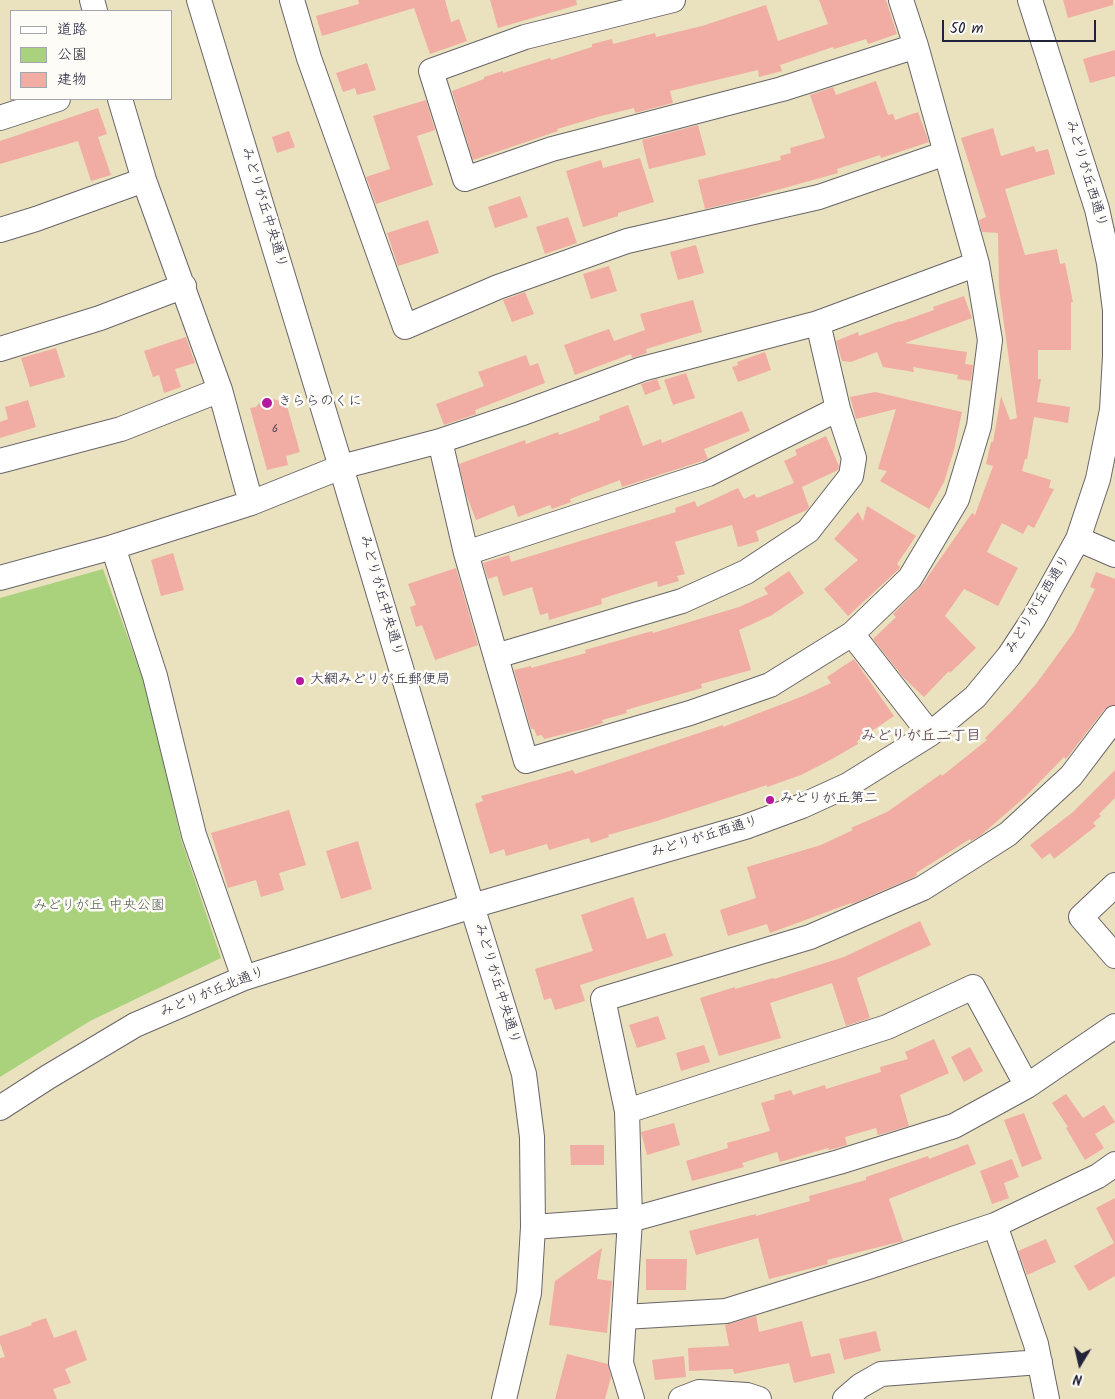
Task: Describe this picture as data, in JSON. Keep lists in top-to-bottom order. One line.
{"streets":{"street":["みどりが丘西通り","みどりが丘中央通り","みどりが丘北通り"]},"crossings":[["みどりが丘西通り","みどりが丘中央通り"],["みどりが丘西通り","みどりが丘北通り"],["みどりが丘中央通り","みどりが丘北通り"]],"districts":["みどりが丘二丁目"],"parks":["みどりが丘 中央公園"],"places":["きららのくに","大網みどりが丘郵便局","みどりが丘第二"],"house_numbers":["6"],"legend":["道路","公園","建物"],"scale_bar":"50 m","north":"bottom"}
